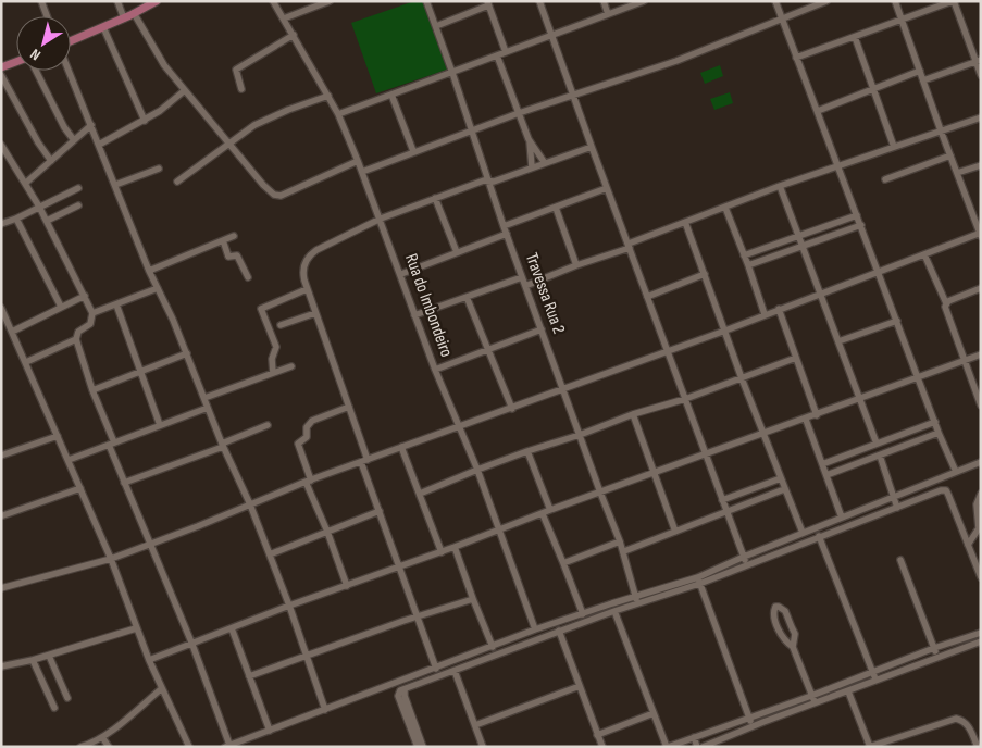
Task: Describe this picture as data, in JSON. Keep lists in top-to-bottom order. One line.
{"streets":{"street":["Travessa Rua 2","Rua do Imbondeiro"]},"north":"bottom left"}
